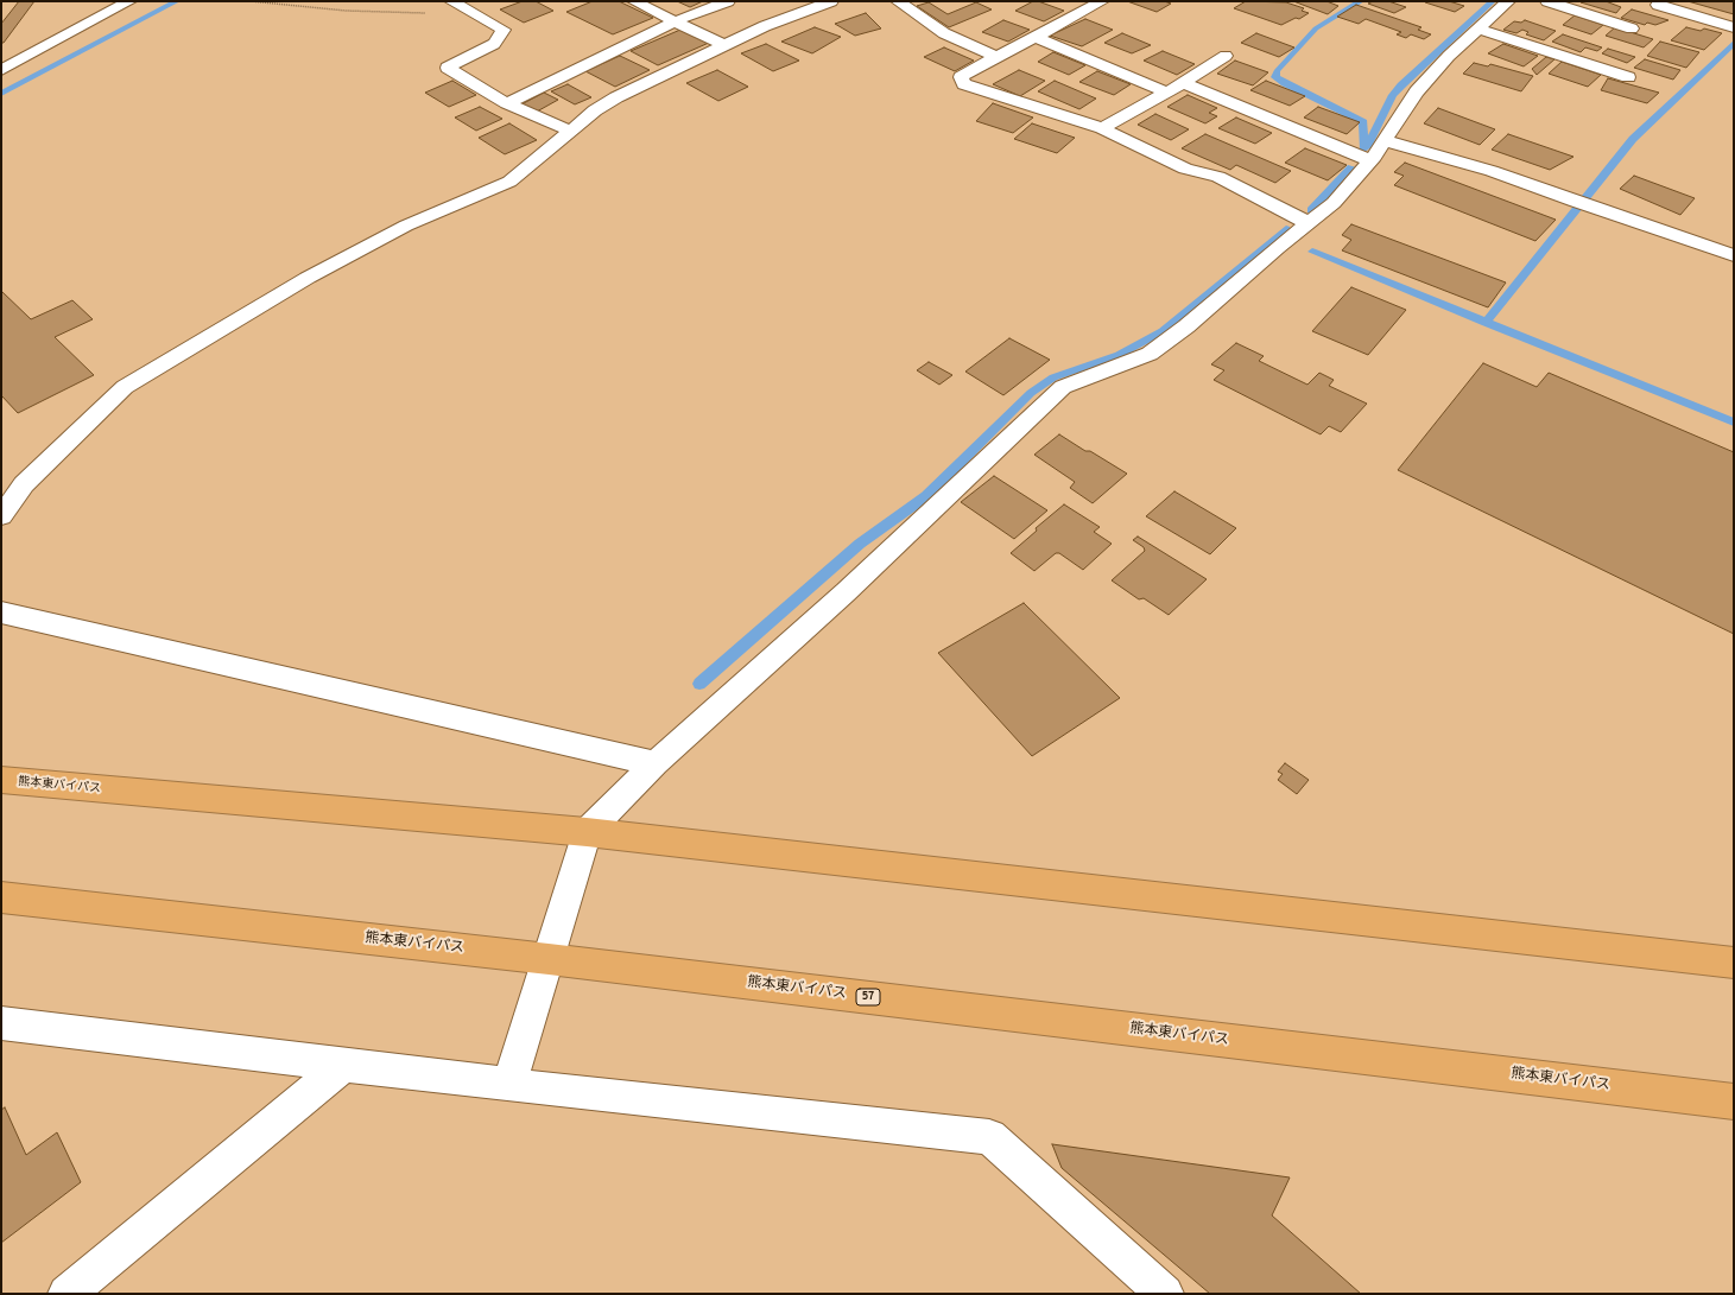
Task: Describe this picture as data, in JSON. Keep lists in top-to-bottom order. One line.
{"streets":{"highway":["熊本東バイパス","57"]}}
